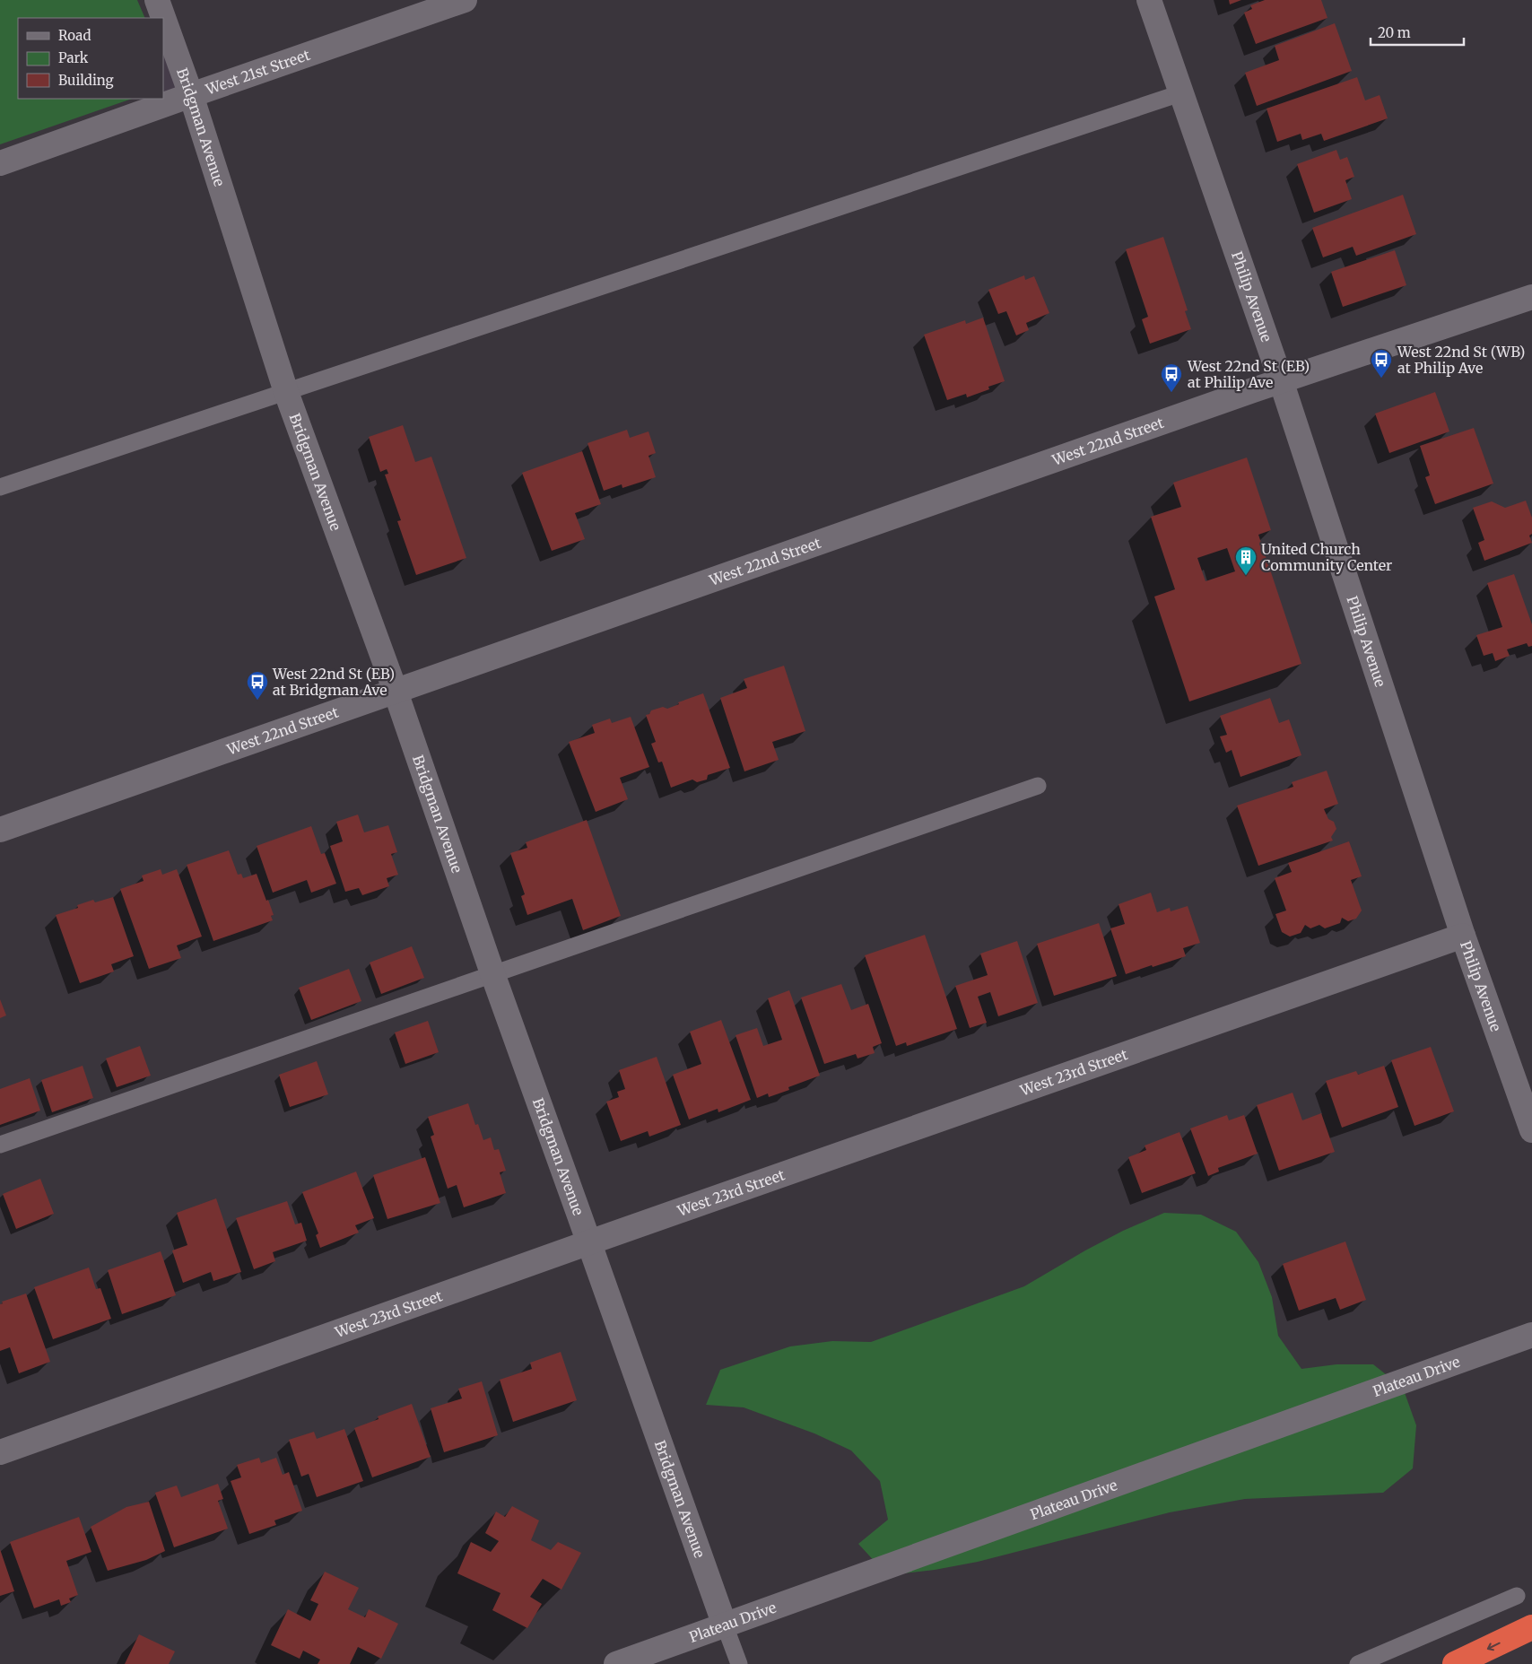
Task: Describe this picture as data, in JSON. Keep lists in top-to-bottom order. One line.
{"streets":{"street":["West 21st Street","Bridgman Avenue","Philip Avenue","West 22nd Street","West 23rd Street","Plateau Drive"]},"crossings":[["West 21st Street","Bridgman Avenue"],["Bridgman Avenue","West 22nd Street"],["Bridgman Avenue","West 23rd Street"],["Bridgman Avenue","Plateau Drive"],["Philip Avenue","West 22nd Street"],["Philip Avenue","West 23rd Street"]],"places":{"bus stop":["West 22nd St (WB) at Philip Ave","West 22nd St (EB) at Philip Ave","West 22nd St (EB) at Bridgman Ave"],"building":["United Church Community Center"]},"legend":["Road","Park","Building"],"scale_bar":"20 m"}
